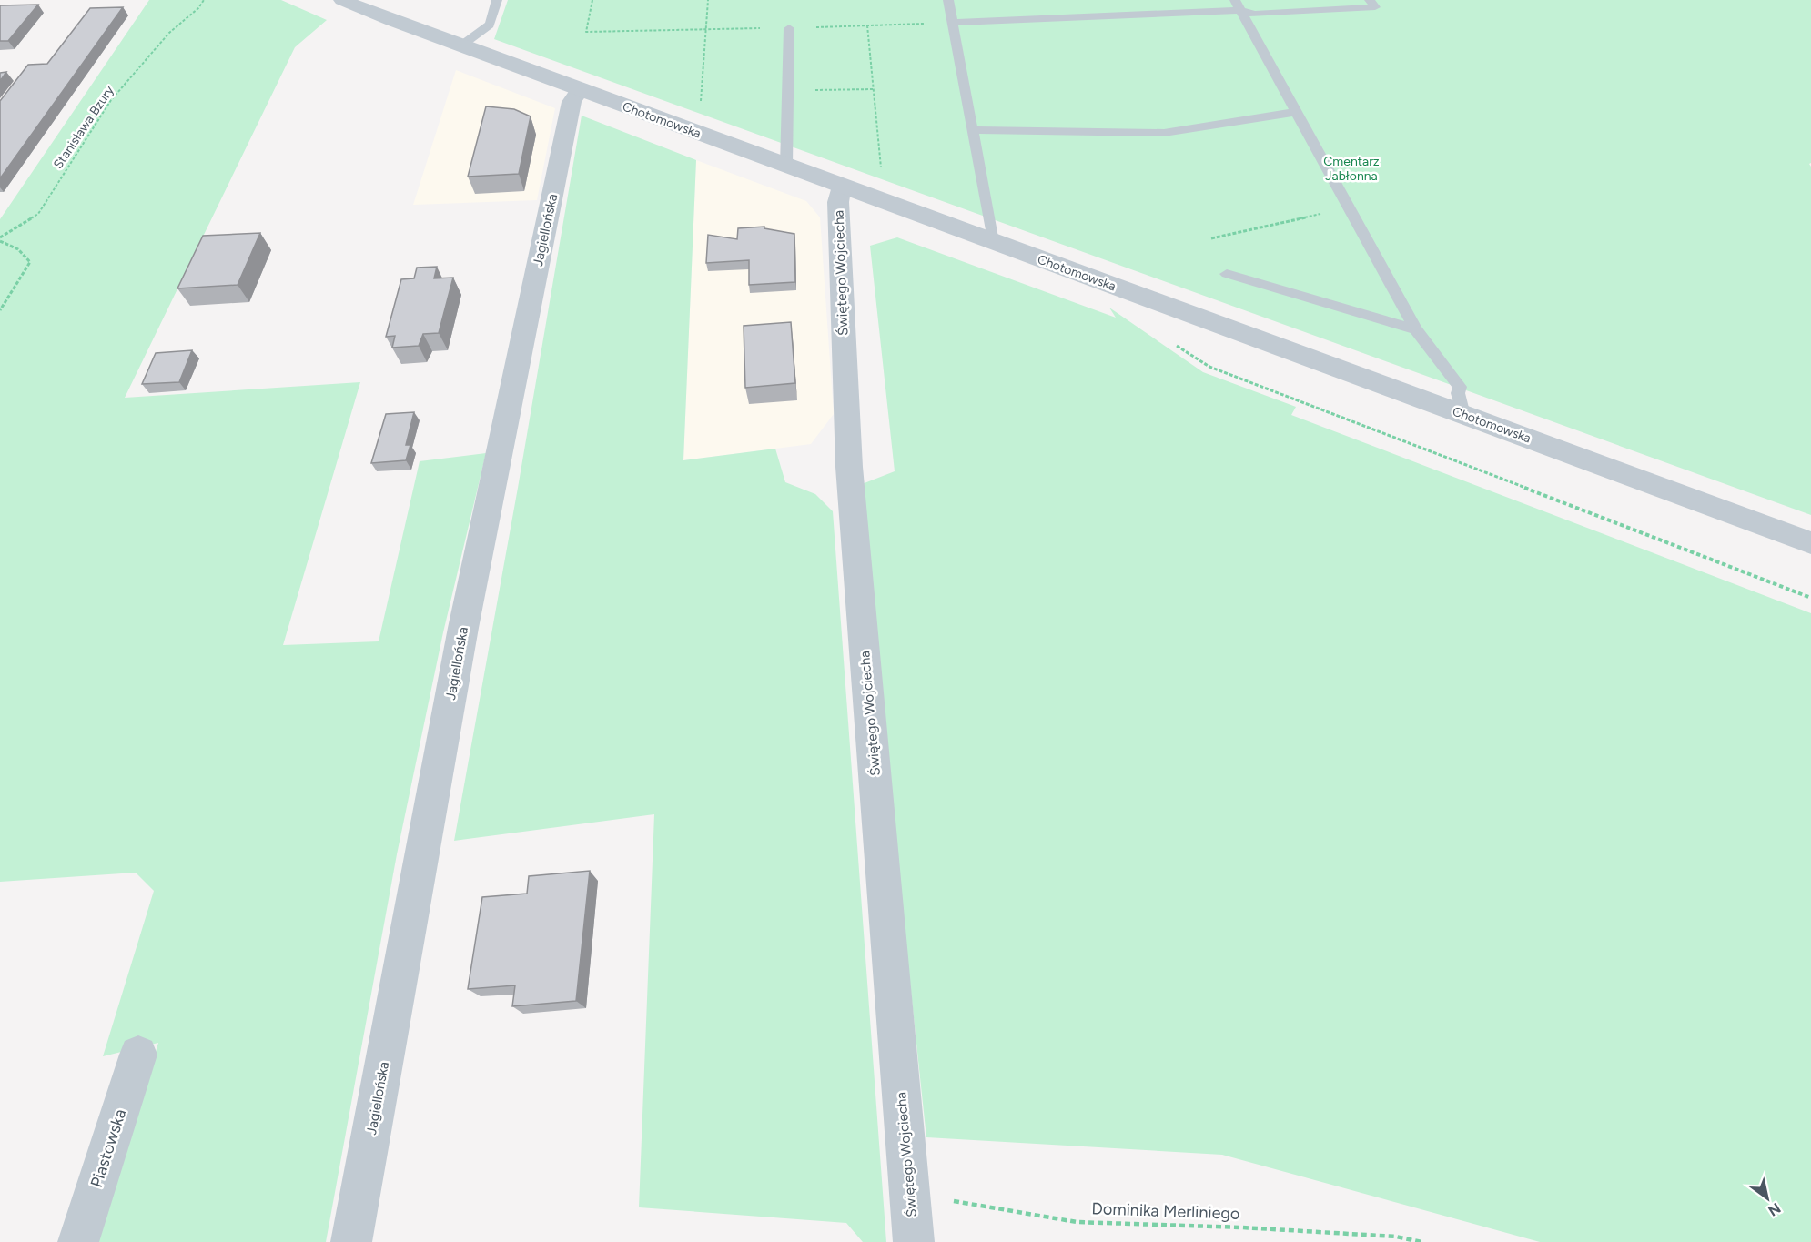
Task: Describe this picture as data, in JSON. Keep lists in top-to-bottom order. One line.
{"streets":{"street":["Chotomowska","Jagiellońska","Świętego Wojciecha","Piastowska"],"path":["Stanisława Bzury","Dominika Merliniego"]},"crossings":[["Chotomowska","Jagiellońska"],["Chotomowska","Świętego Wojciecha"],["Świętego Wojciecha","Dominika Merliniego"]],"parks":["Cmentarz Jabłonna"],"north":"bottom right"}
